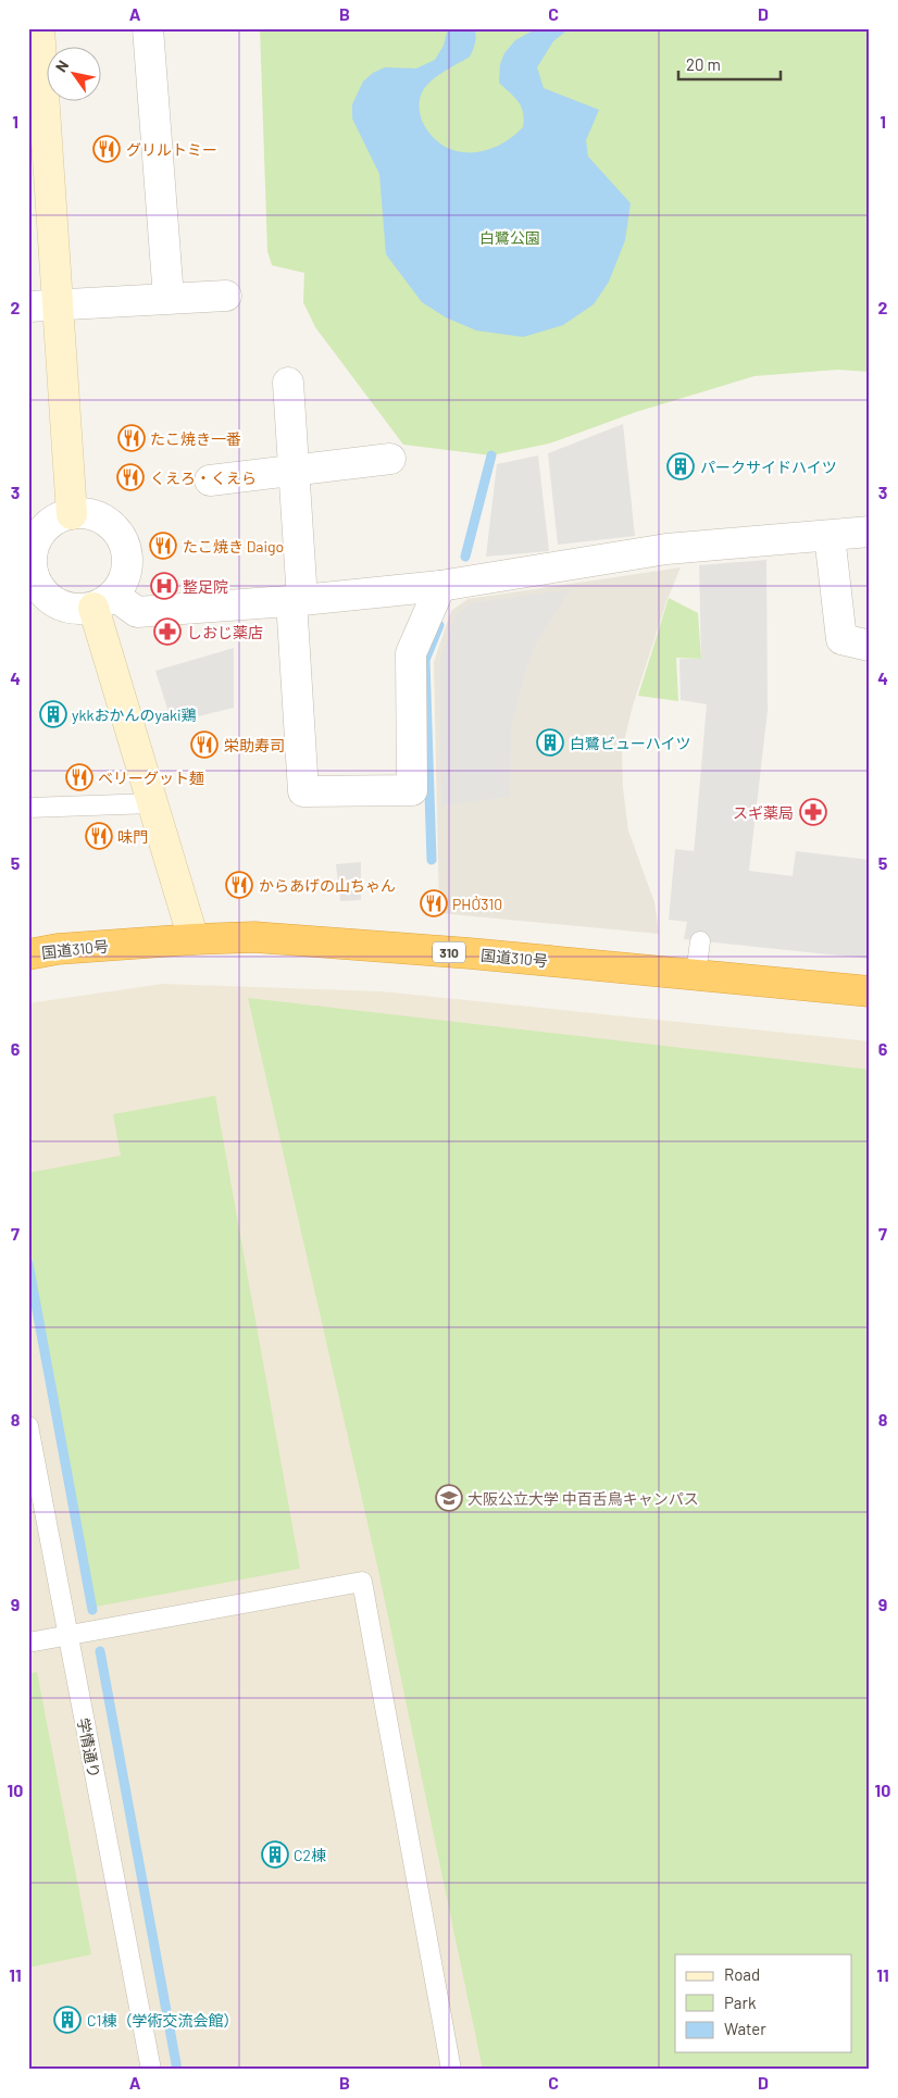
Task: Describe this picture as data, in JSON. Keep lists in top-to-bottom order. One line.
{"streets":{"highway":["国道310号","310"],"lane":["学情通り"]},"parks":["白鷺公園"],"places":{"restaurant":["グリルトミー","たこ焼き一番","くえろ・くえら","たこ焼き Daigo","栄助寿司","ベリーグット麺","味門","からあげの山ちゃん","PHỞ310"],"building":["パークサイドハイツ","ykkおかんのyaki鶏","白鷺ビューハイツ","C2棟","C1棟（学術交流会館）"],"hospital":["整足院"],"pharmacy":["しおじ薬店","スギ薬局"],"school or university":["大阪公立大学 中百舌鳥キャンパス"]},"legend":["Road","Park","Water"],"scale_bar":"20 m","north":"top left","grid":{"columns":["A","B","C","D"],"rows":["1","2","3","4","5","6","7","8","9","10","11"]}}
